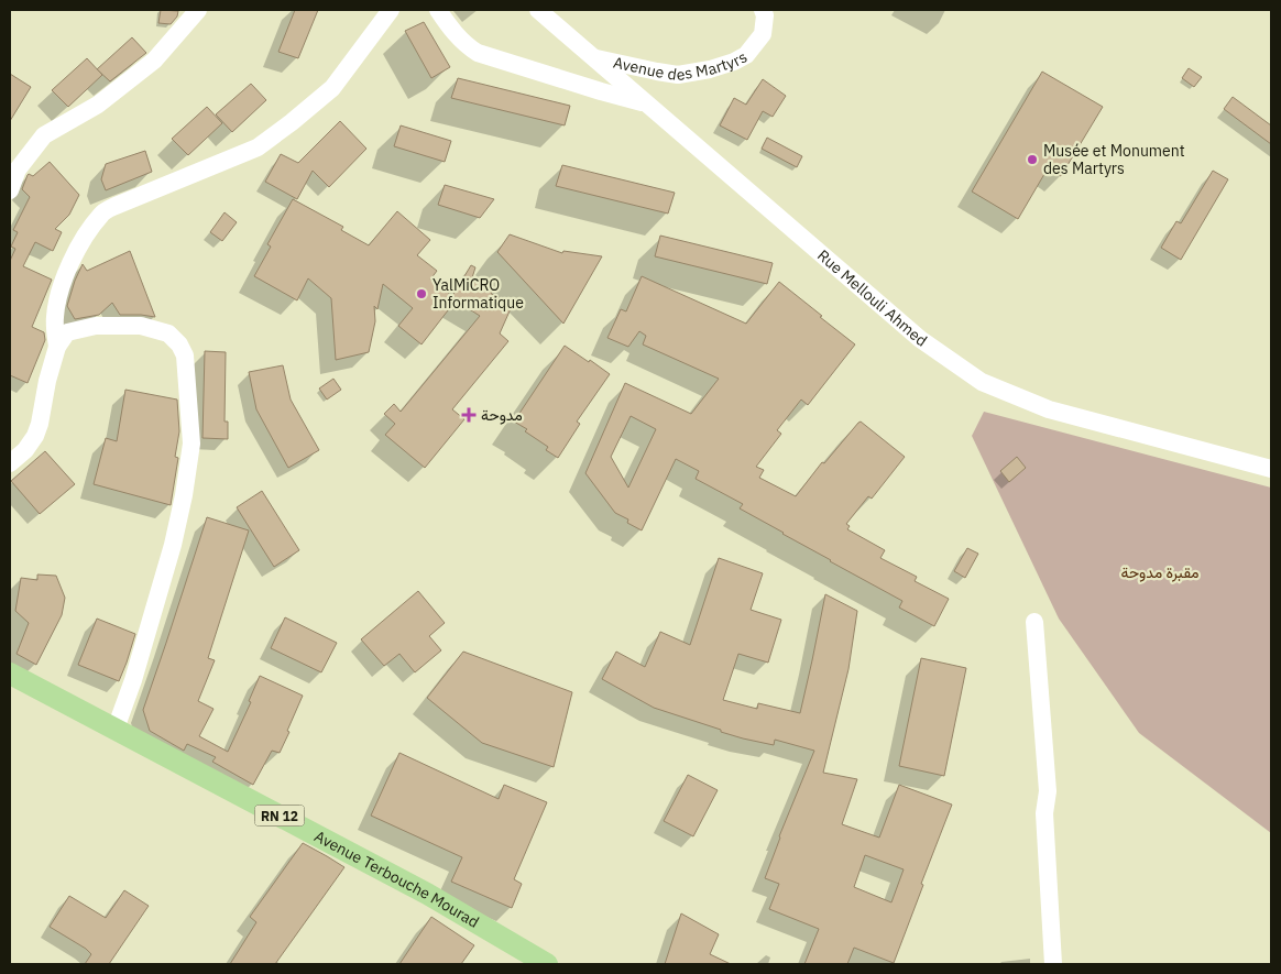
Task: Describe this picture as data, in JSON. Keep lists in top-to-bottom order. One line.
{"streets":{"main road":["RN 12","Avenue Terbouche Mourad"],"street":["Avenue des Martyrs","Rue Mellouli Ahmed"]},"crossings":[["Avenue des Martyrs","Rue Mellouli Ahmed"]],"parks":["مقبرة مدوحة"],"places":{"other":["Musée et Monument des Martyrs","YalMiCRO Informatique"],"health":["مدوحة"]}}
